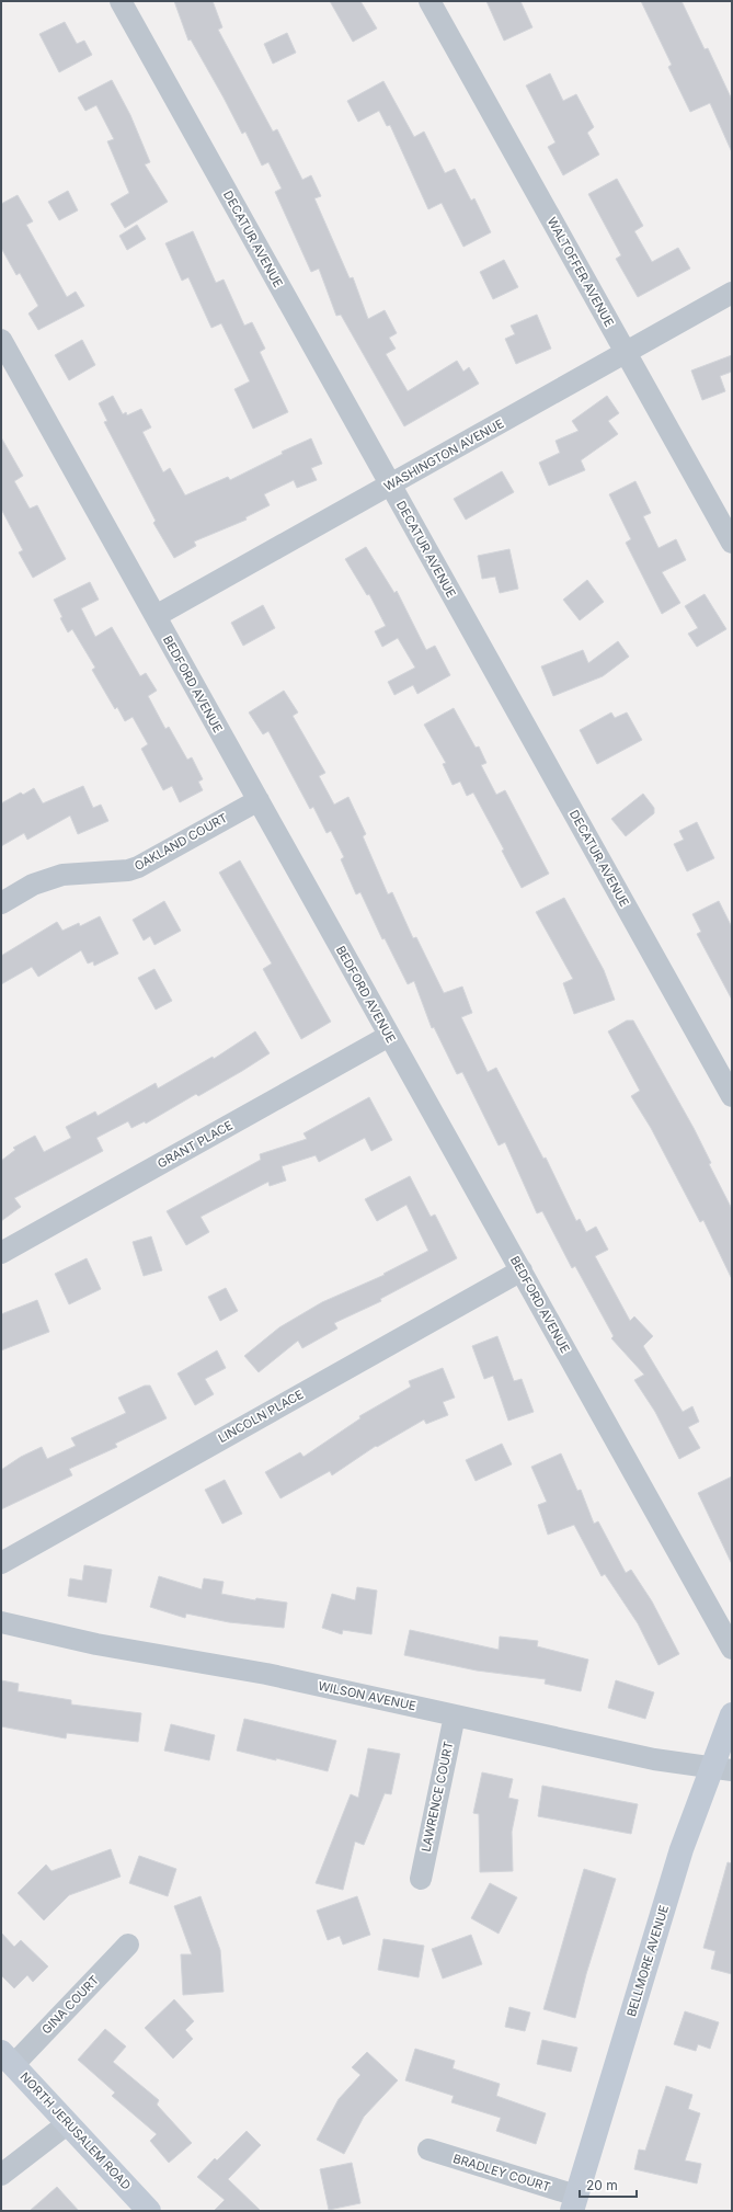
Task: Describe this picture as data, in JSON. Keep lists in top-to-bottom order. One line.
{"streets":{"main road":["BELLMORE AVENUE","NORTH JERUSALEM ROAD"],"street":["DECATUR AVENUE","WALTOFFER AVENUE","WASHINGTON AVENUE","BEDFORD AVENUE","OAKLAND COURT","GRANT PLACE","LINCOLN PLACE","WILSON AVENUE","LAWRENCE COURT","GINA COURT","BRADLEY COURT"]},"crossings":[["DECATUR AVENUE","WASHINGTON AVENUE"],["WALTOFFER AVENUE","WASHINGTON AVENUE"],["WASHINGTON AVENUE","BEDFORD AVENUE"],["BEDFORD AVENUE","OAKLAND COURT"],["BEDFORD AVENUE","GRANT PLACE"],["BEDFORD AVENUE","LINCOLN PLACE"],["WILSON AVENUE","LAWRENCE COURT"],["WILSON AVENUE","BELLMORE AVENUE"],["BELLMORE AVENUE","BRADLEY COURT"],["GINA COURT","NORTH JERUSALEM ROAD"]],"scale_bar":"20 m"}
